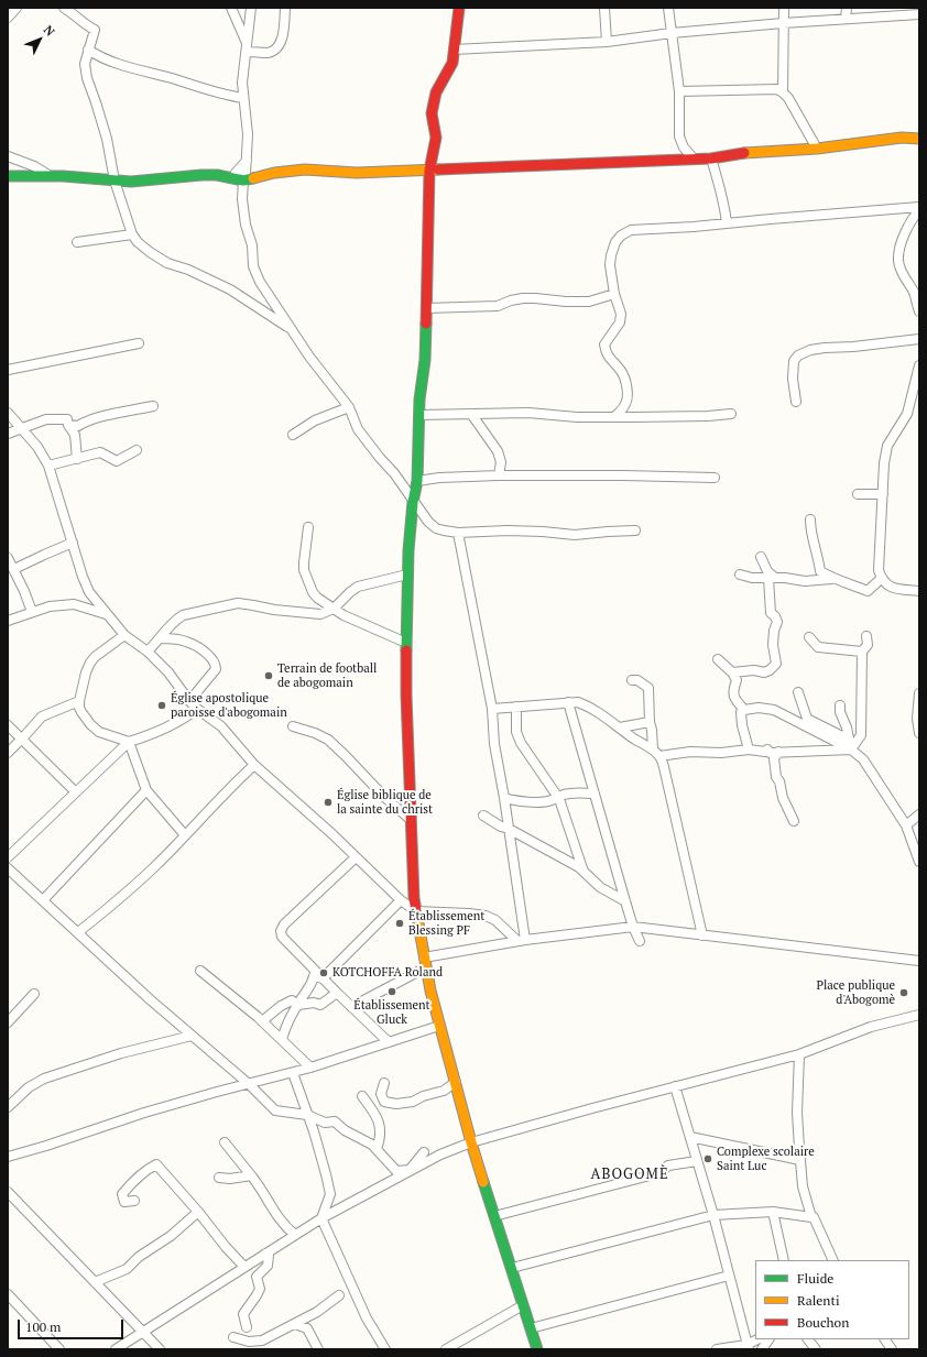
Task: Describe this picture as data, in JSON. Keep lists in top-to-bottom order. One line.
{"districts":["ABOGOMÈ"],"places":["Terrain de football de abogomain","Église apostolique paroisse d'abogomain","Église biblique de la sainte du christ","Établissement Blessing PF","KOTCHOFFA Roland","Établissement Gluck","Place publique d'Abogomè","Complexe scolaire Saint Luc"],"legend":["Fluide","Ralenti","Bouchon"],"scale_bar":"100 m","north":"top right"}
